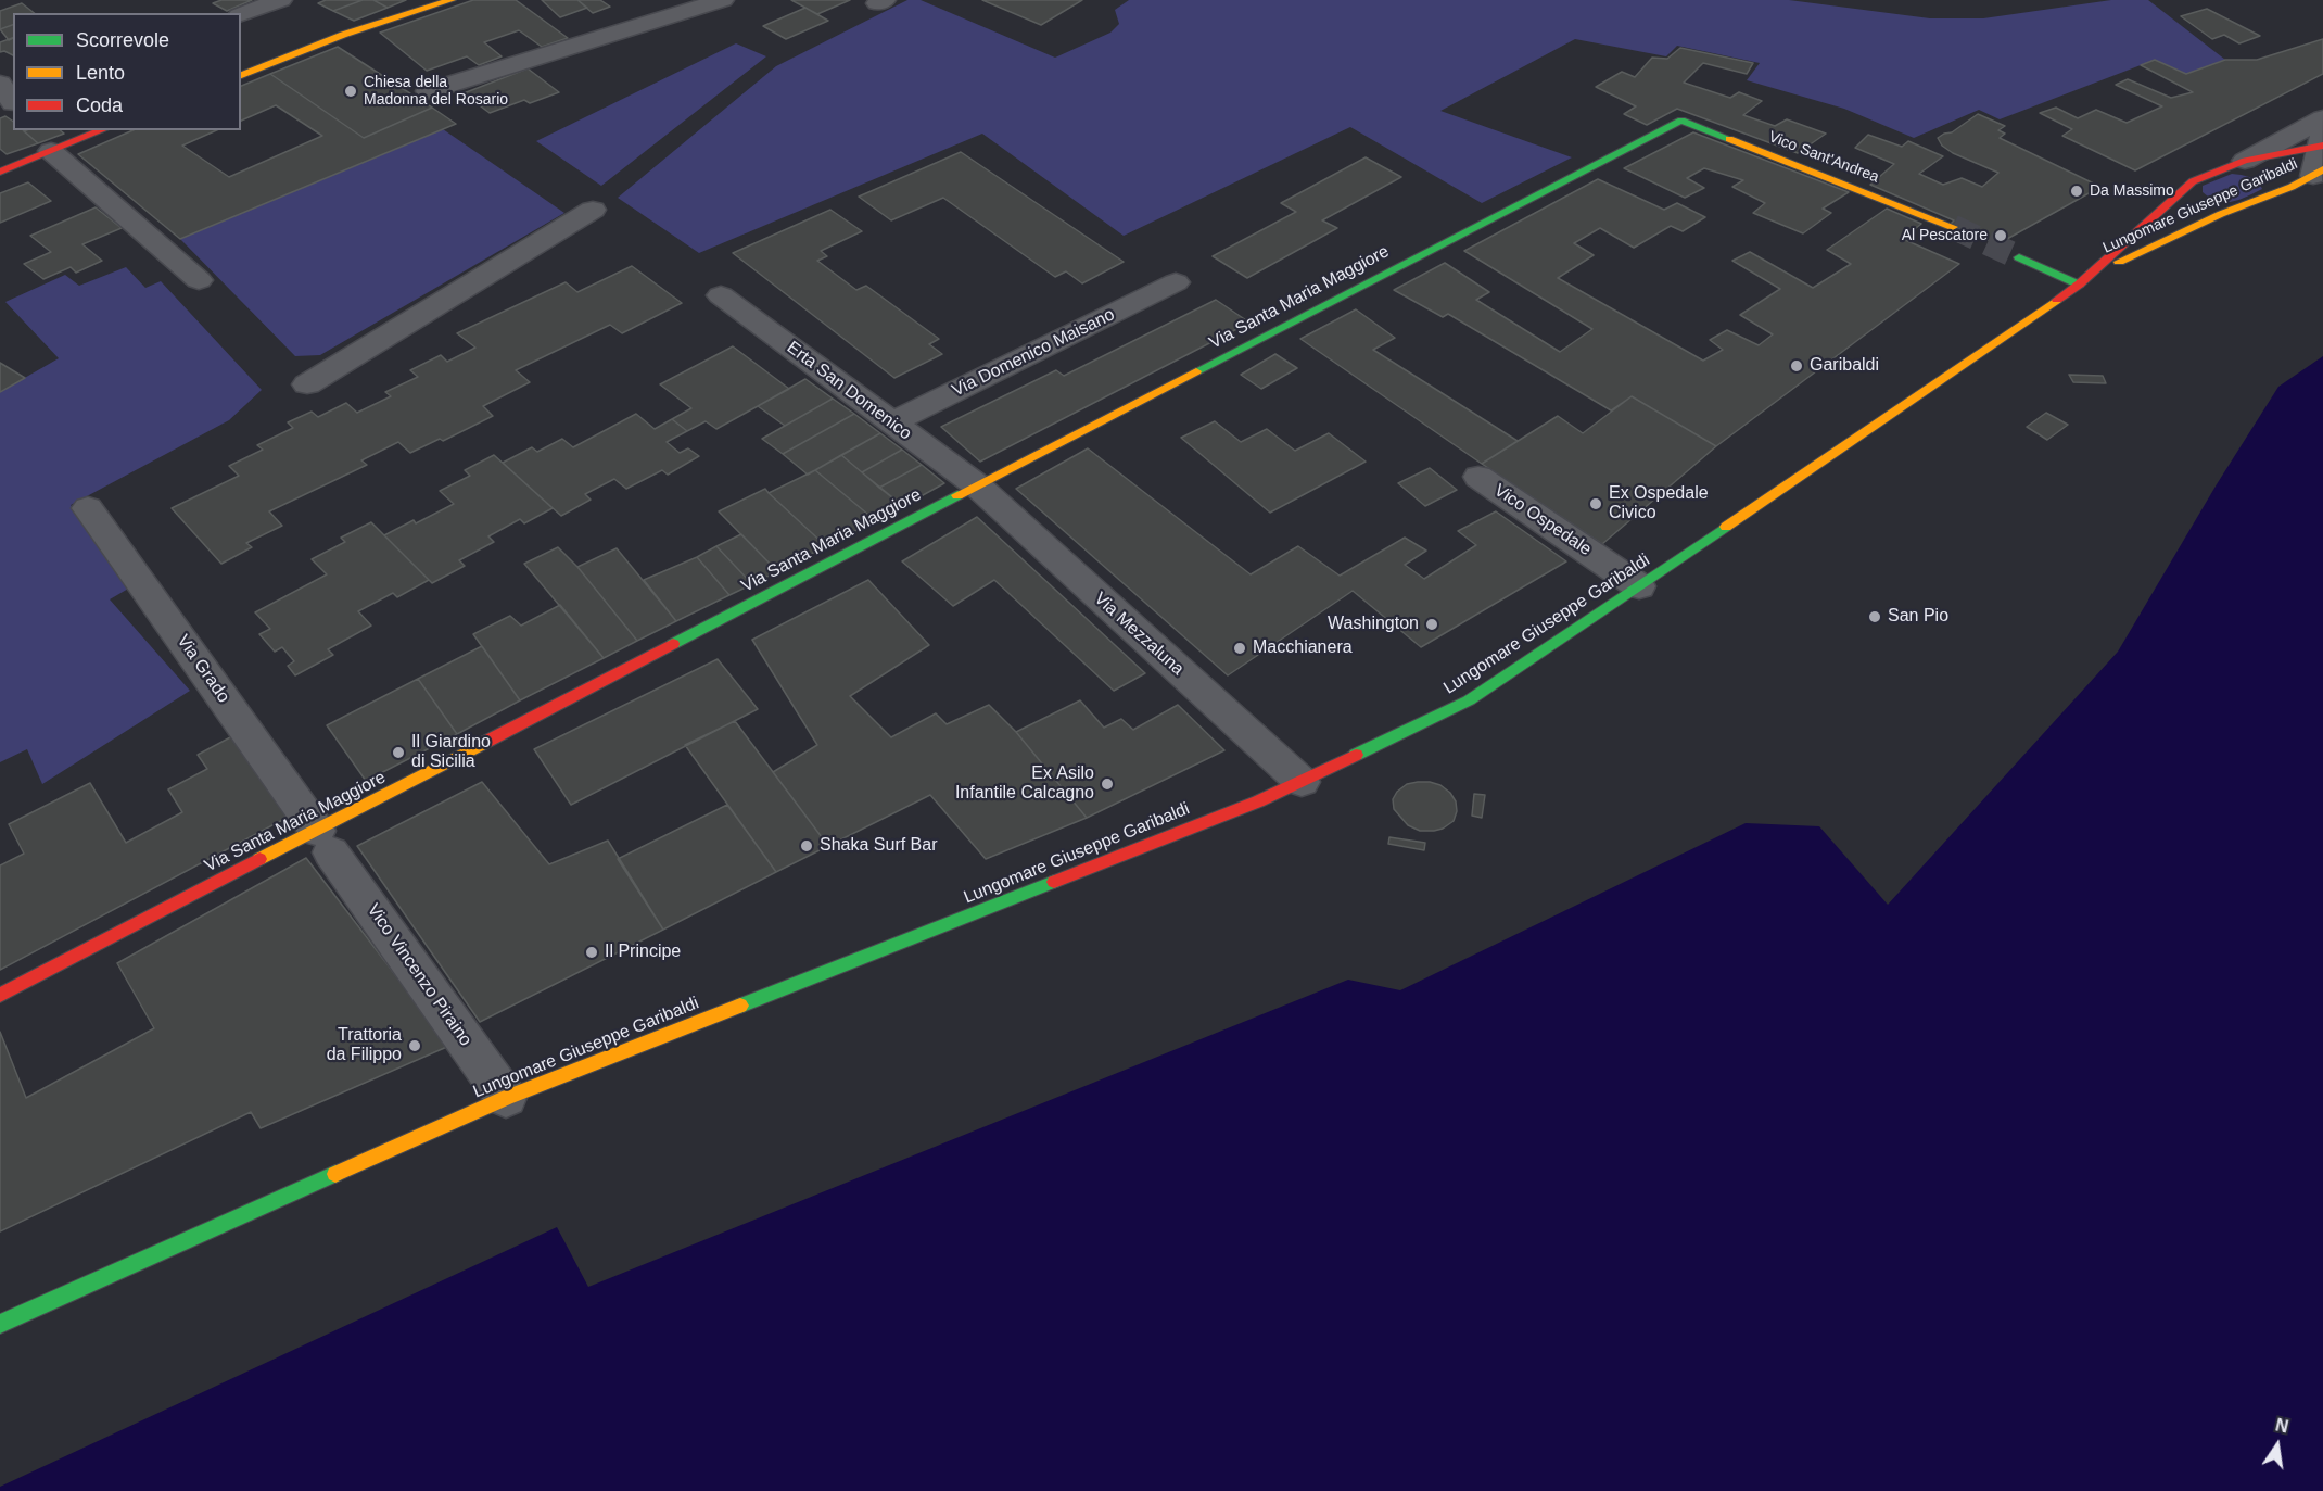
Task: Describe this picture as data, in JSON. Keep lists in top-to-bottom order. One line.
{"streets":{"street":["Vico Sant'Andrea","Lungomare Giuseppe Garibaldi","Via Santa Maria Maggiore","Via Domenico Maisano","Erta San Domenico","Vico Ospedale","Via Mezzaluna","Via Grado","Vico Vincenzo Piraino"]},"crossings":[["Vico Sant'Andrea","Via Santa Maria Maggiore"],["Lungomare Giuseppe Garibaldi","Vico Ospedale"],["Lungomare Giuseppe Garibaldi","Via Mezzaluna"],["Lungomare Giuseppe Garibaldi","Vico Vincenzo Piraino"],["Via Santa Maria Maggiore","Erta San Domenico"],["Via Santa Maria Maggiore","Via Mezzaluna"],["Via Santa Maria Maggiore","Via Grado"],["Via Santa Maria Maggiore","Vico Vincenzo Piraino"],["Via Domenico Maisano","Erta San Domenico"],["Erta San Domenico","Via Mezzaluna"],["Via Grado","Vico Vincenzo Piraino"]],"places":["Chiesa della Madonna del Rosario","Da Massimo","Al Pescatore","Garibaldi","Ex Ospedale Civico","San Pio","Washington","Macchianera","Il Giardino di Sicilia","Ex Asilo Infantile Calcagno","Shaka Surf Bar","Il Principe","Trattoria da Filippo"],"legend":["Scorrevole","Lento","Coda"],"north":"top"}
